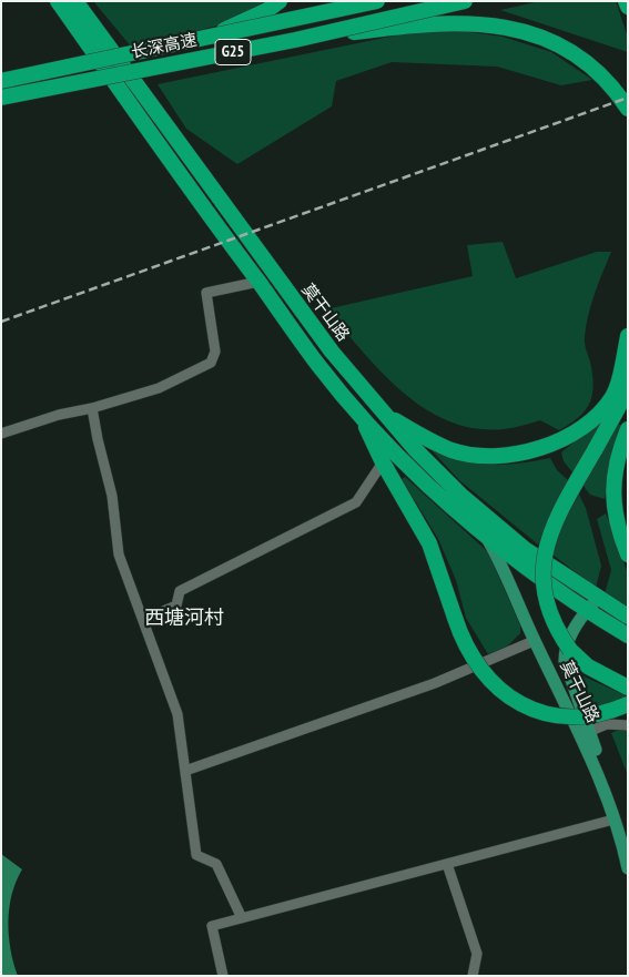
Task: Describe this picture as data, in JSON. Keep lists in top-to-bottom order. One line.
{"streets":{"highway":["长深高速","G25","莫干山路"]},"districts":["西塘河村"]}
